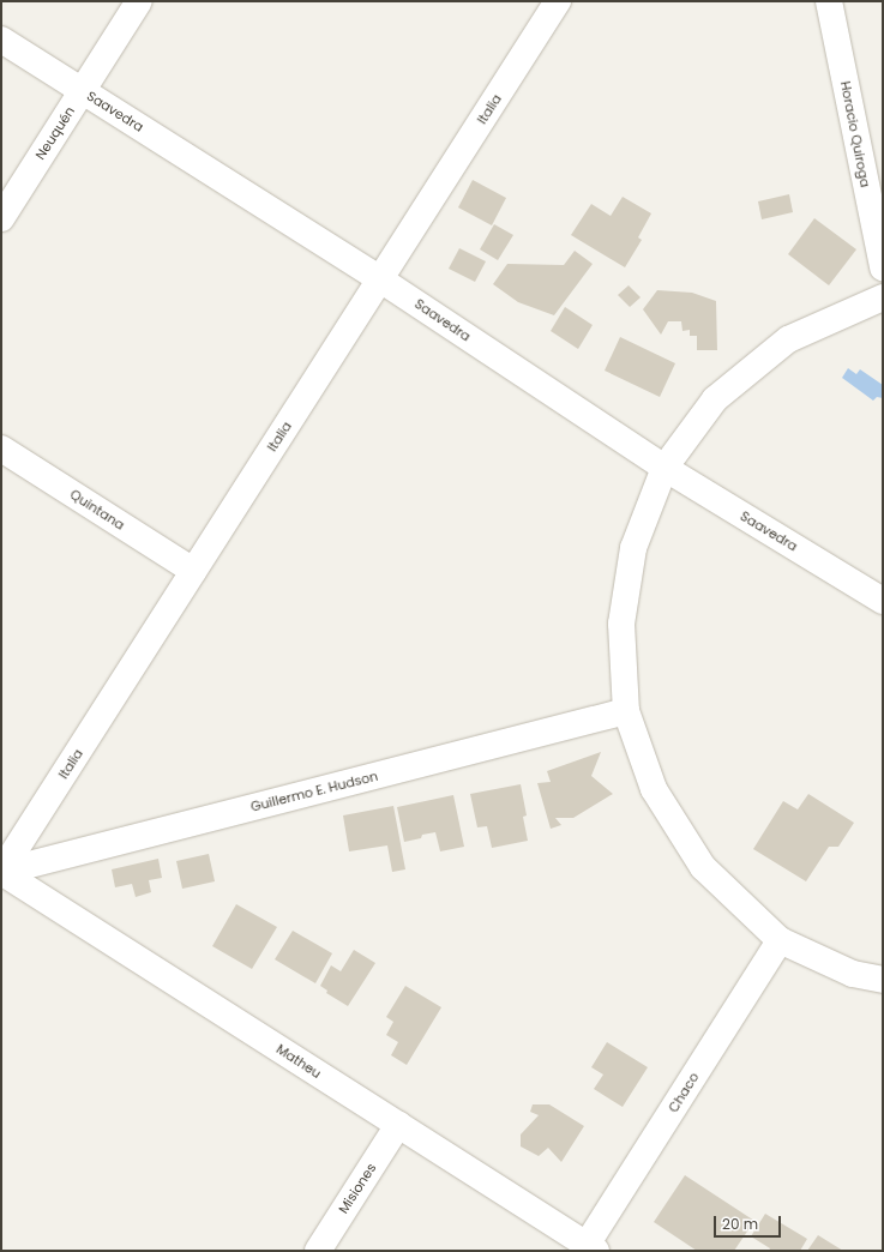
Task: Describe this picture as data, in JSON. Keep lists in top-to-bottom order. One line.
{"streets":{"street":["Italia","Saavedra","Neuquén","Horacio Quiroga","Quintana","Guillermo E. Hudson","Matheu","Chaco","Misiones"]},"crossings":[["Italia","Saavedra"],["Italia","Quintana"],["Italia","Guillermo E. Hudson"],["Italia","Matheu"],["Saavedra","Neuquén"],["Guillermo E. Hudson","Matheu"],["Matheu","Chaco"],["Matheu","Misiones"]],"scale_bar":"20 m"}
